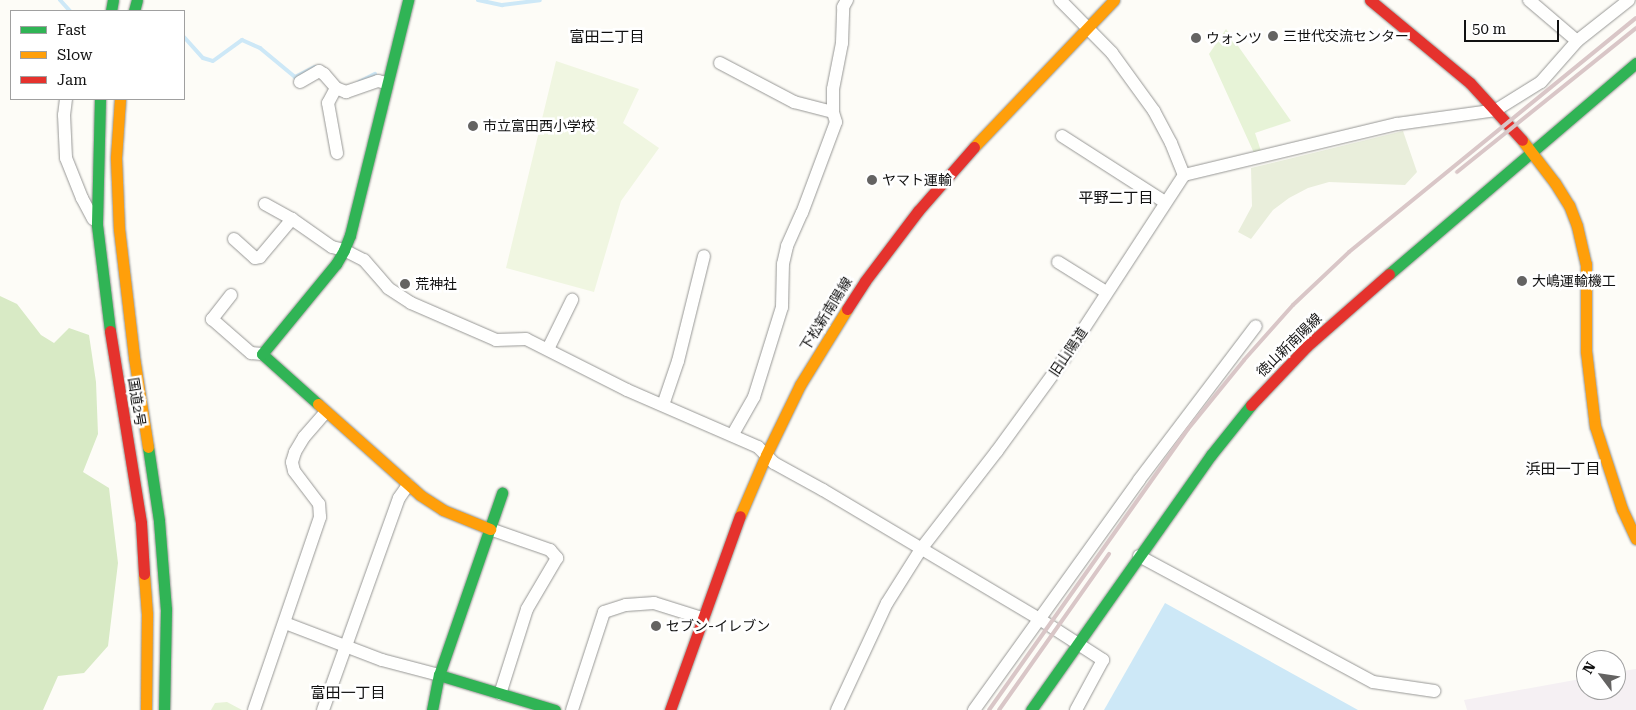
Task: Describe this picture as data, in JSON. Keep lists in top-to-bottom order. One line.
{"streets":{"main road":["下松新南陽線","徳山新南陽線","国道2号"],"street":["旧山陽道"]},"districts":["富田二丁目","平野二丁目","浜田一丁目","富田一丁目"],"places":["三世代交流センター","ウォンツ","市立富田西小学校","ヤマト運輸","大嶋運輸機工","荒神社","セブン-イレブン"],"legend":["Fast","Slow","Jam"],"scale_bar":"50 m","north":"top left"}
